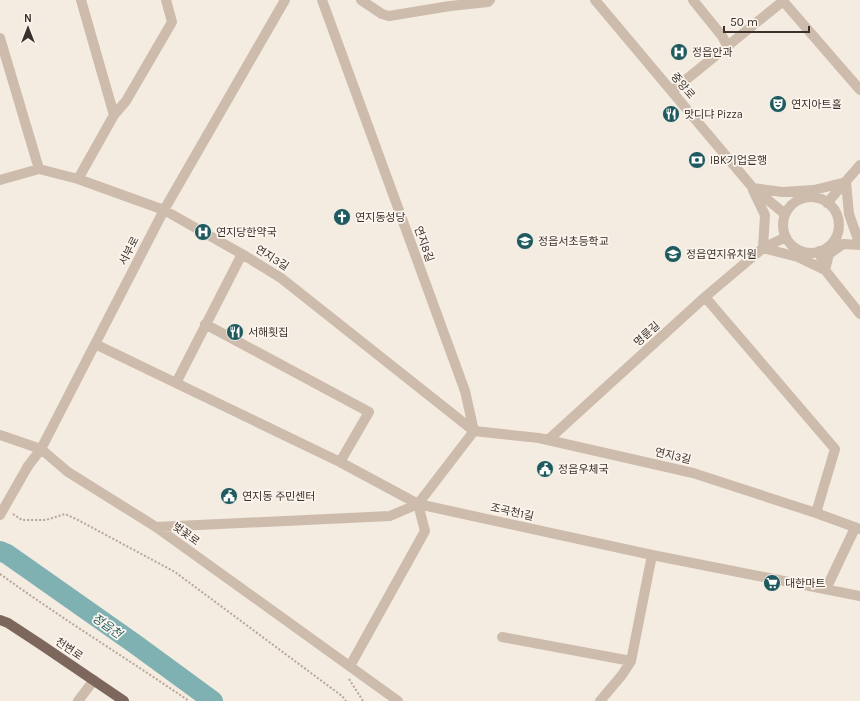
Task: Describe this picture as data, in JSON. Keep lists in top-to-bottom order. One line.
{"streets":{"main road":["천변로"],"street":["중앙로","연지8길","서부로","연지3길","명륜길","조곡천1길","벚꽃로"]},"crossings":[["연지8길","연지3길"],["서부로","연지3길"],["서부로","조곡천1길"],["서부로","벚꽃로"],["연지3길","명륜길"]],"water":["정읍천"],"places":{"hospital":["정읍안과","연지당한약국"],"theatre":["연지아트홀"],"restaurant":["맛디댜 Pizza","서해횟집"],"bank":["IBK기업은행"],"church":["연지동성당"],"school or university":["정읍서초등학교","정읍연지유치원"],"public building":["정읍우체국","연지동 주민센터"],"supermarket":["대한마트"]},"scale_bar":"50 m","north":"top"}
